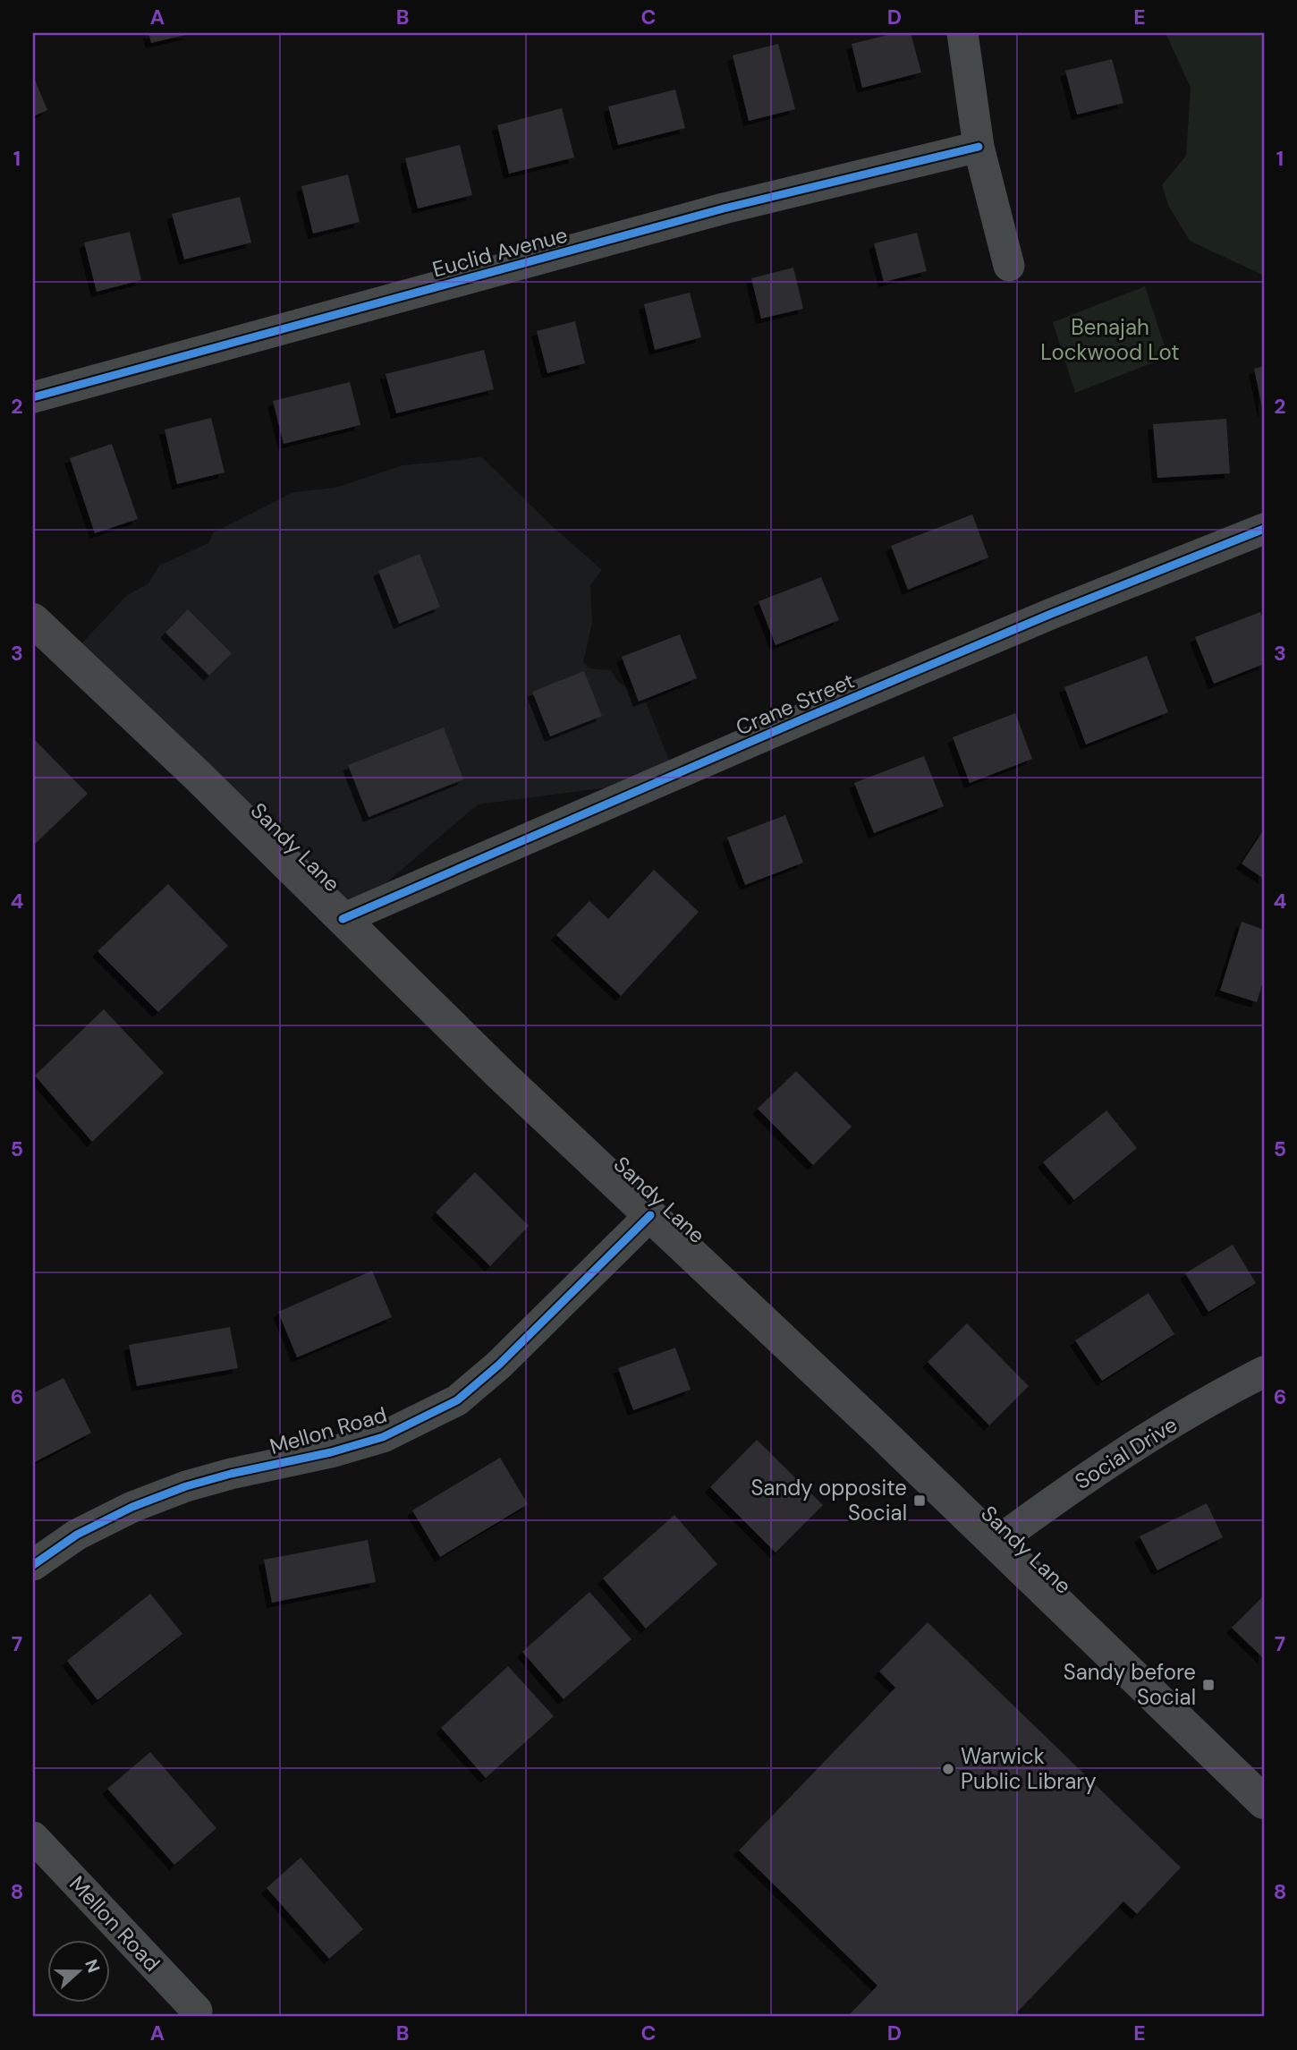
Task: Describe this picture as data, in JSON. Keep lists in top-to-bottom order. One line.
{"streets":{"main road":["Sandy Lane"],"street":["Euclid Avenue","Crane Street","Mellon Road","Social Drive"]},"crossings":[["Crane Street","Sandy Lane"],["Sandy Lane","Mellon Road"],["Sandy Lane","Social Drive"]],"parks":["Benajah Lockwood Lot"],"places":{"transit":["Sandy opposite Social","Sandy before Social"],"other":["Warwick Public Library"]},"north":"right","grid":{"columns":["A","B","C","D","E"],"rows":["1","2","3","4","5","6","7","8"]}}
